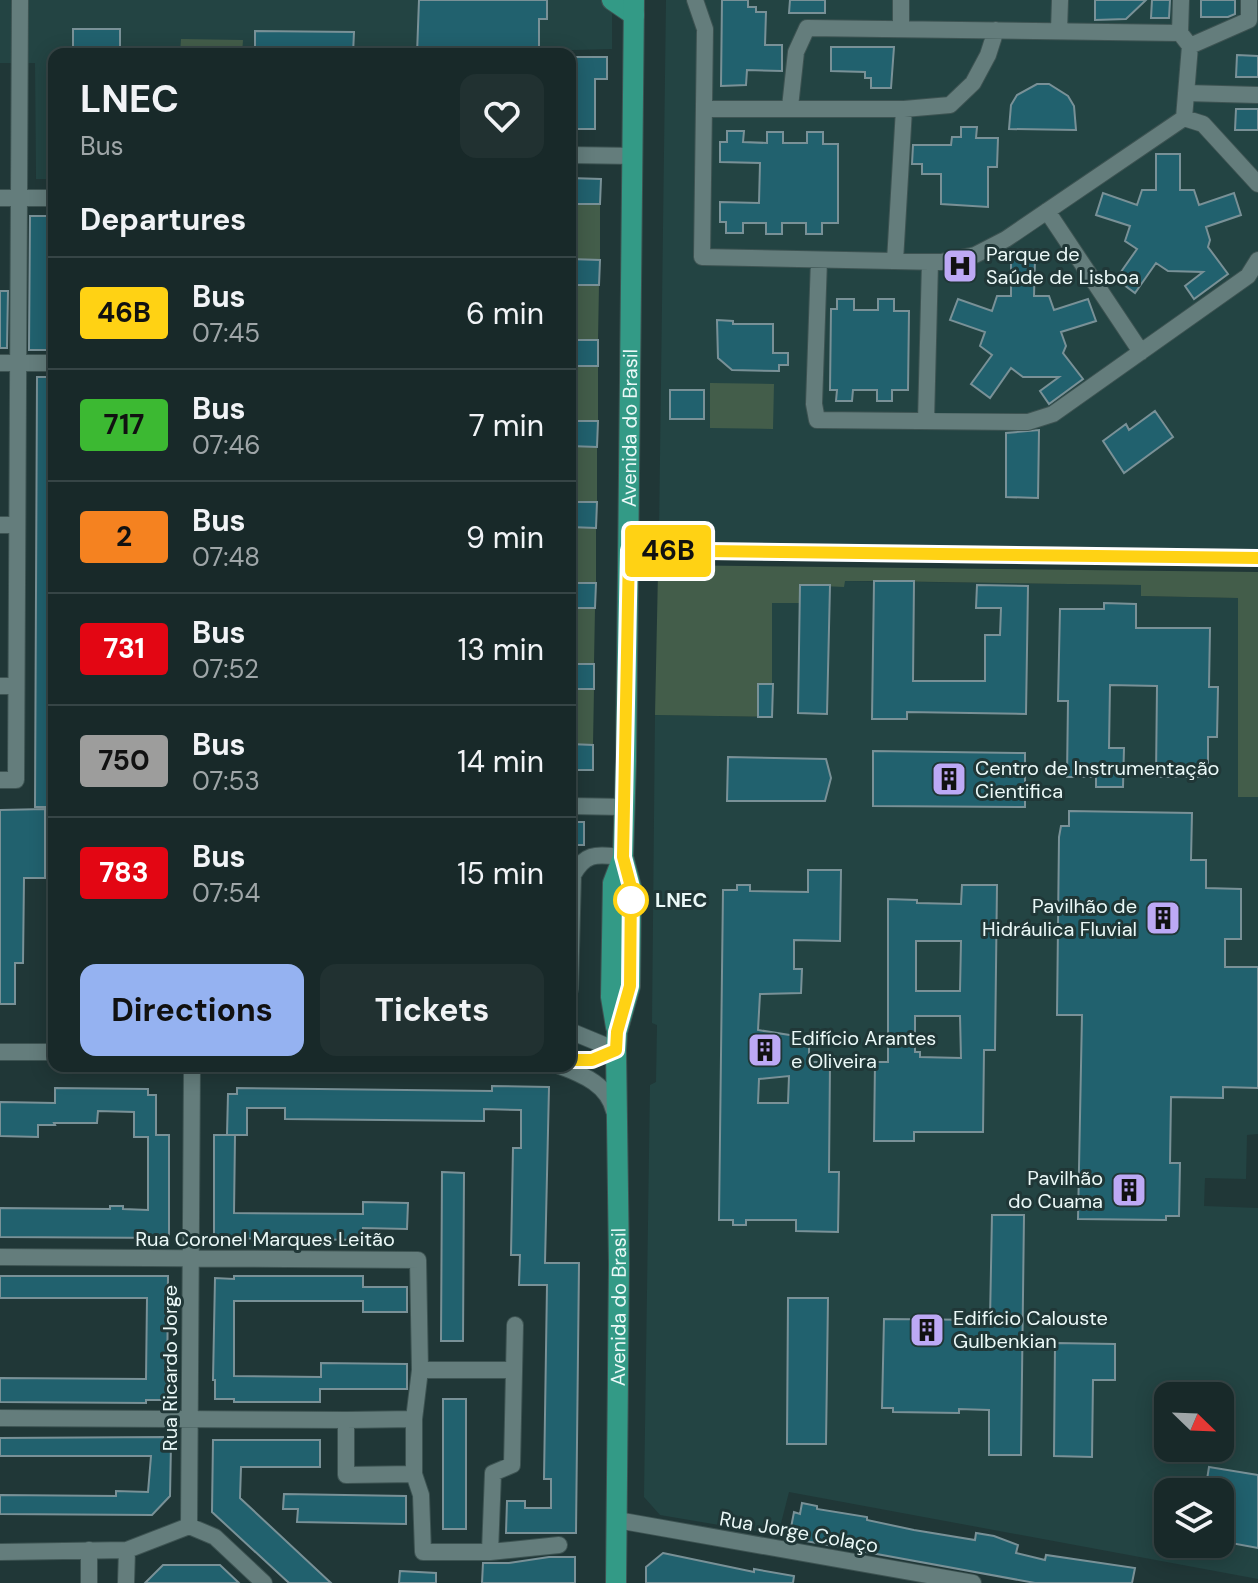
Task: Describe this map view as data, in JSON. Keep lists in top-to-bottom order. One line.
{"streets":{"main road":["Avenida do Brasil"],"street":["Rua Coronel Marques Leitão","Rua Ricardo Jorge","Rua Jorge Colaço"]},"crossings":[["Avenida do Brasil","Rua Jorge Colaço"],["Rua Coronel Marques Leitão","Rua Ricardo Jorge"]],"places":{"hospital":["Parque de Saúde de Lisboa"],"building":["Centro de Instrumentação Cientifica","Pavilhão de Hidráulica Fluvial","Edifício Arantes e Oliveira","Pavilhão do Cuama","Edifício Calouste Gulbenkian"],"other":["LNEC"]},"lines":["bus line 46B"],"north":"bottom right","page":{"on_map":"46B","heading":[["LNEC","Bus"],"Departures"],"list":[{"mark":"46B","name":"Bus","note":"07:45","value":"6 min"},{"mark":"717","name":"Bus","note":"07:46","value":"7 min"},{"mark":"2","name":"Bus","note":"07:48","value":"9 min"},{"mark":"731","name":"Bus","note":"07:52","value":"13 min"},{"mark":"750","name":"Bus","note":"07:53","value":"14 min"},{"mark":"783","name":"Bus","note":"07:54","value":"15 min"}],"buttons":["Directions","Tickets"]}}
